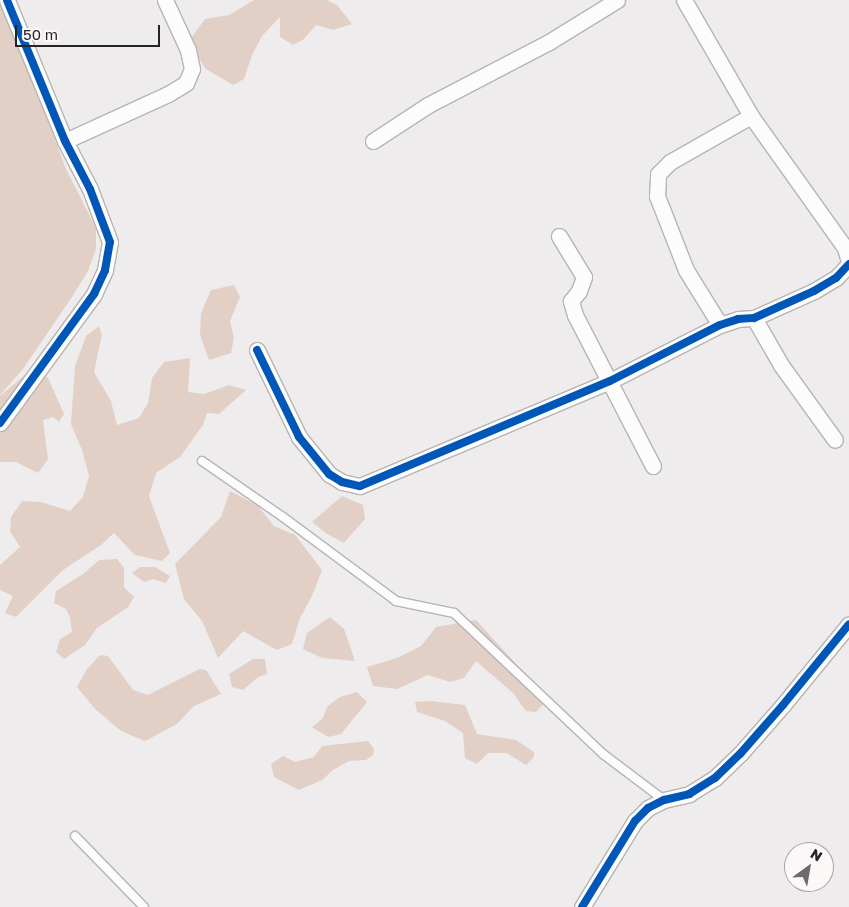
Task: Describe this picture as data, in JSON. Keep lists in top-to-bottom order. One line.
{"scale_bar":"50 m","north":"top right"}
